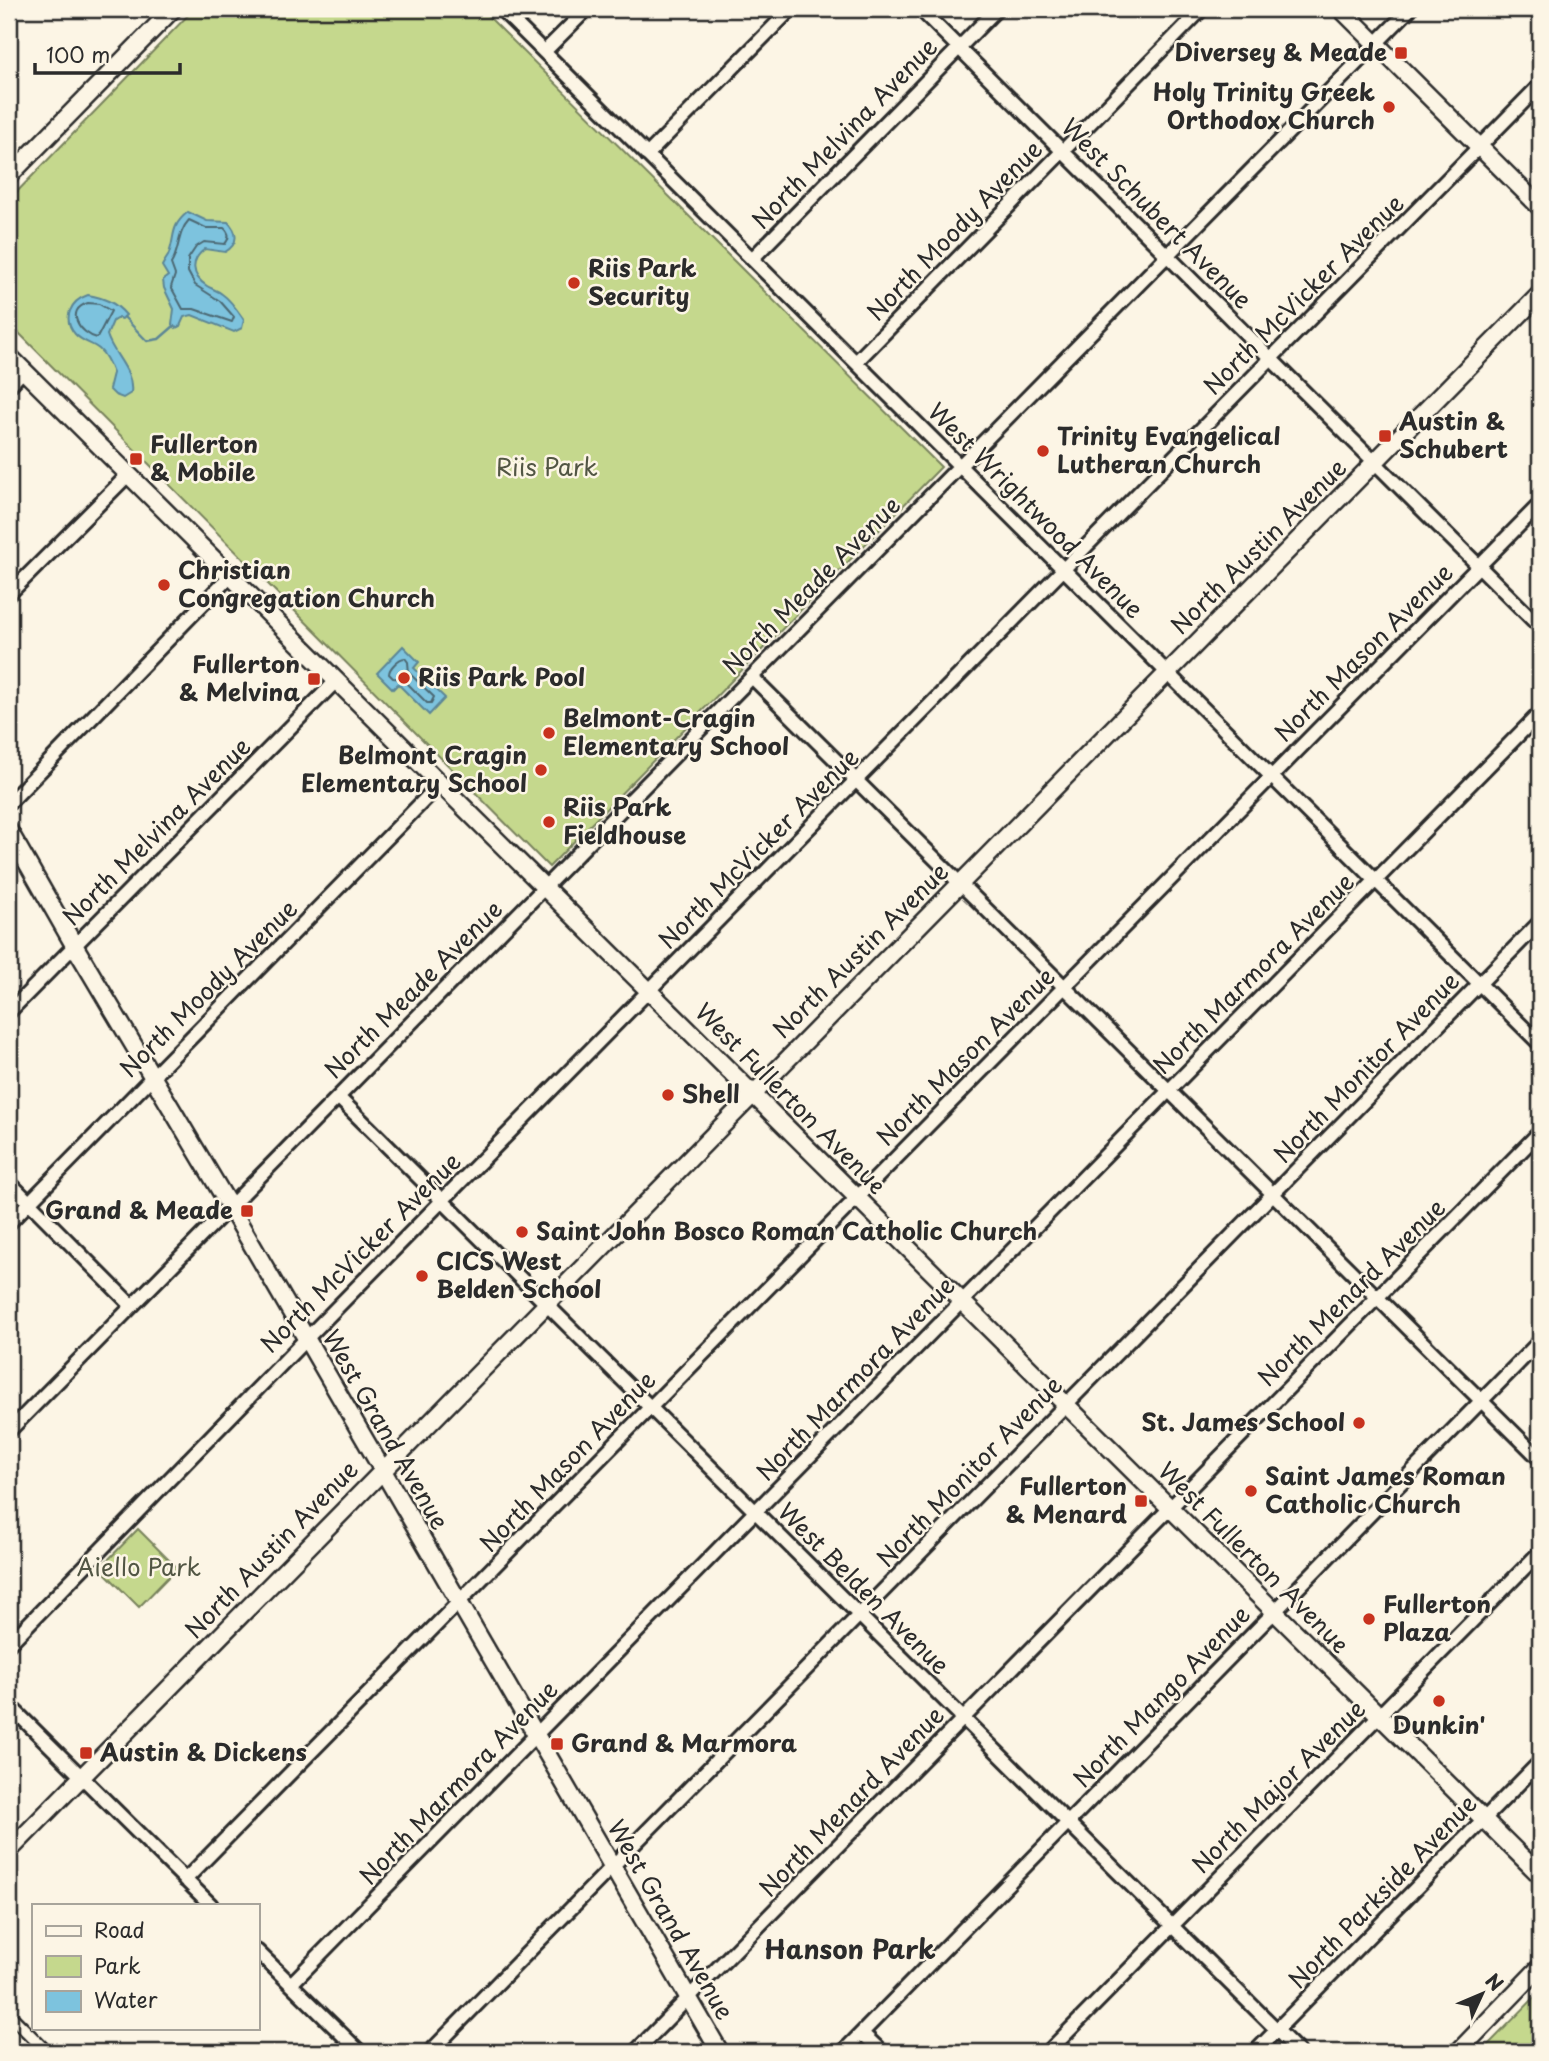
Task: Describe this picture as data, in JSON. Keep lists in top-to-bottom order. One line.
{"streets":{"main road":["North Austin Avenue","West Fullerton Avenue","West Grand Avenue"],"street":["North Melvina Avenue","West Schubert Avenue","North Moody Avenue","North McVicker Avenue","West Wrightwood Avenue","North Meade Avenue","North Mason Avenue","North Marmora Avenue","North Monitor Avenue","North Menard Avenue","West Belden Avenue","North Mango Avenue","North Major Avenue","North Parkside Avenue"]},"crossings":[["North Melvina Avenue","West Schubert Avenue"],["North Melvina Avenue","West Wrightwood Avenue"],["North Melvina Avenue","West Fullerton Avenue"],["North Melvina Avenue","West Grand Avenue"],["West Schubert Avenue","North Moody Avenue"],["West Schubert Avenue","North McVicker Avenue"],["West Schubert Avenue","North Austin Avenue"],["West Schubert Avenue","North Meade Avenue"],["West Schubert Avenue","North Mason Avenue"],["North Moody Avenue","West Wrightwood Avenue"],["North Moody Avenue","West Fullerton Avenue"],["North Moody Avenue","West Grand Avenue"],["North McVicker Avenue","West Wrightwood Avenue"],["North McVicker Avenue","West Fullerton Avenue"],["North McVicker Avenue","West Grand Avenue"],["North McVicker Avenue","West Belden Avenue"],["West Wrightwood Avenue","North Austin Avenue"],["West Wrightwood Avenue","North Meade Avenue"],["West Wrightwood Avenue","North Mason Avenue"],["West Wrightwood Avenue","North Marmora Avenue"],["West Wrightwood Avenue","North Monitor Avenue"],["North Austin Avenue","West Fullerton Avenue"],["North Austin Avenue","West Grand Avenue"],["North Austin Avenue","West Belden Avenue"],["North Meade Avenue","West Fullerton Avenue"],["North Meade Avenue","West Grand Avenue"],["North Meade Avenue","West Belden Avenue"],["North Mason Avenue","West Fullerton Avenue"],["North Mason Avenue","West Grand Avenue"],["North Mason Avenue","West Belden Avenue"],["North Marmora Avenue","West Fullerton Avenue"],["North Marmora Avenue","West Grand Avenue"],["North Marmora Avenue","West Belden Avenue"],["North Monitor Avenue","West Fullerton Avenue"],["North Monitor Avenue","West Grand Avenue"],["North Monitor Avenue","West Belden Avenue"],["West Fullerton Avenue","North Menard Avenue"],["West Fullerton Avenue","North Mango Avenue"],["West Fullerton Avenue","North Major Avenue"],["West Fullerton Avenue","North Parkside Avenue"],["North Menard Avenue","West Grand Avenue"],["North Menard Avenue","West Belden Avenue"],["West Belden Avenue","North Mango Avenue"],["West Belden Avenue","North Major Avenue"],["West Belden Avenue","North Parkside Avenue"]],"districts":["Hanson Park"],"parks":["Riis Park","Aiello Park"],"places":{"transit":["Diversey & Meade","Austin & Schubert","Fullerton & Mobile","Fullerton & Melvina","Grand & Meade","Fullerton & Menard","Grand & Marmora","Austin & Dickens"],"other":["Holy Trinity Greek Orthodox Church","Riis Park Security","Trinity Evangelical Lutheran Church","Christian Congregation Church","Riis Park Pool","Belmont-Cragin Elementary School","Belmont Cragin Elementary School","Riis Park Fieldhouse","Shell","Saint John Bosco Roman Catholic Church","CICS West Belden School","St. James School","Saint James Roman Catholic Church","Fullerton Plaza","Dunkin'"]},"legend":["Road","Park","Water"],"scale_bar":"100 m","north":"top right"}
